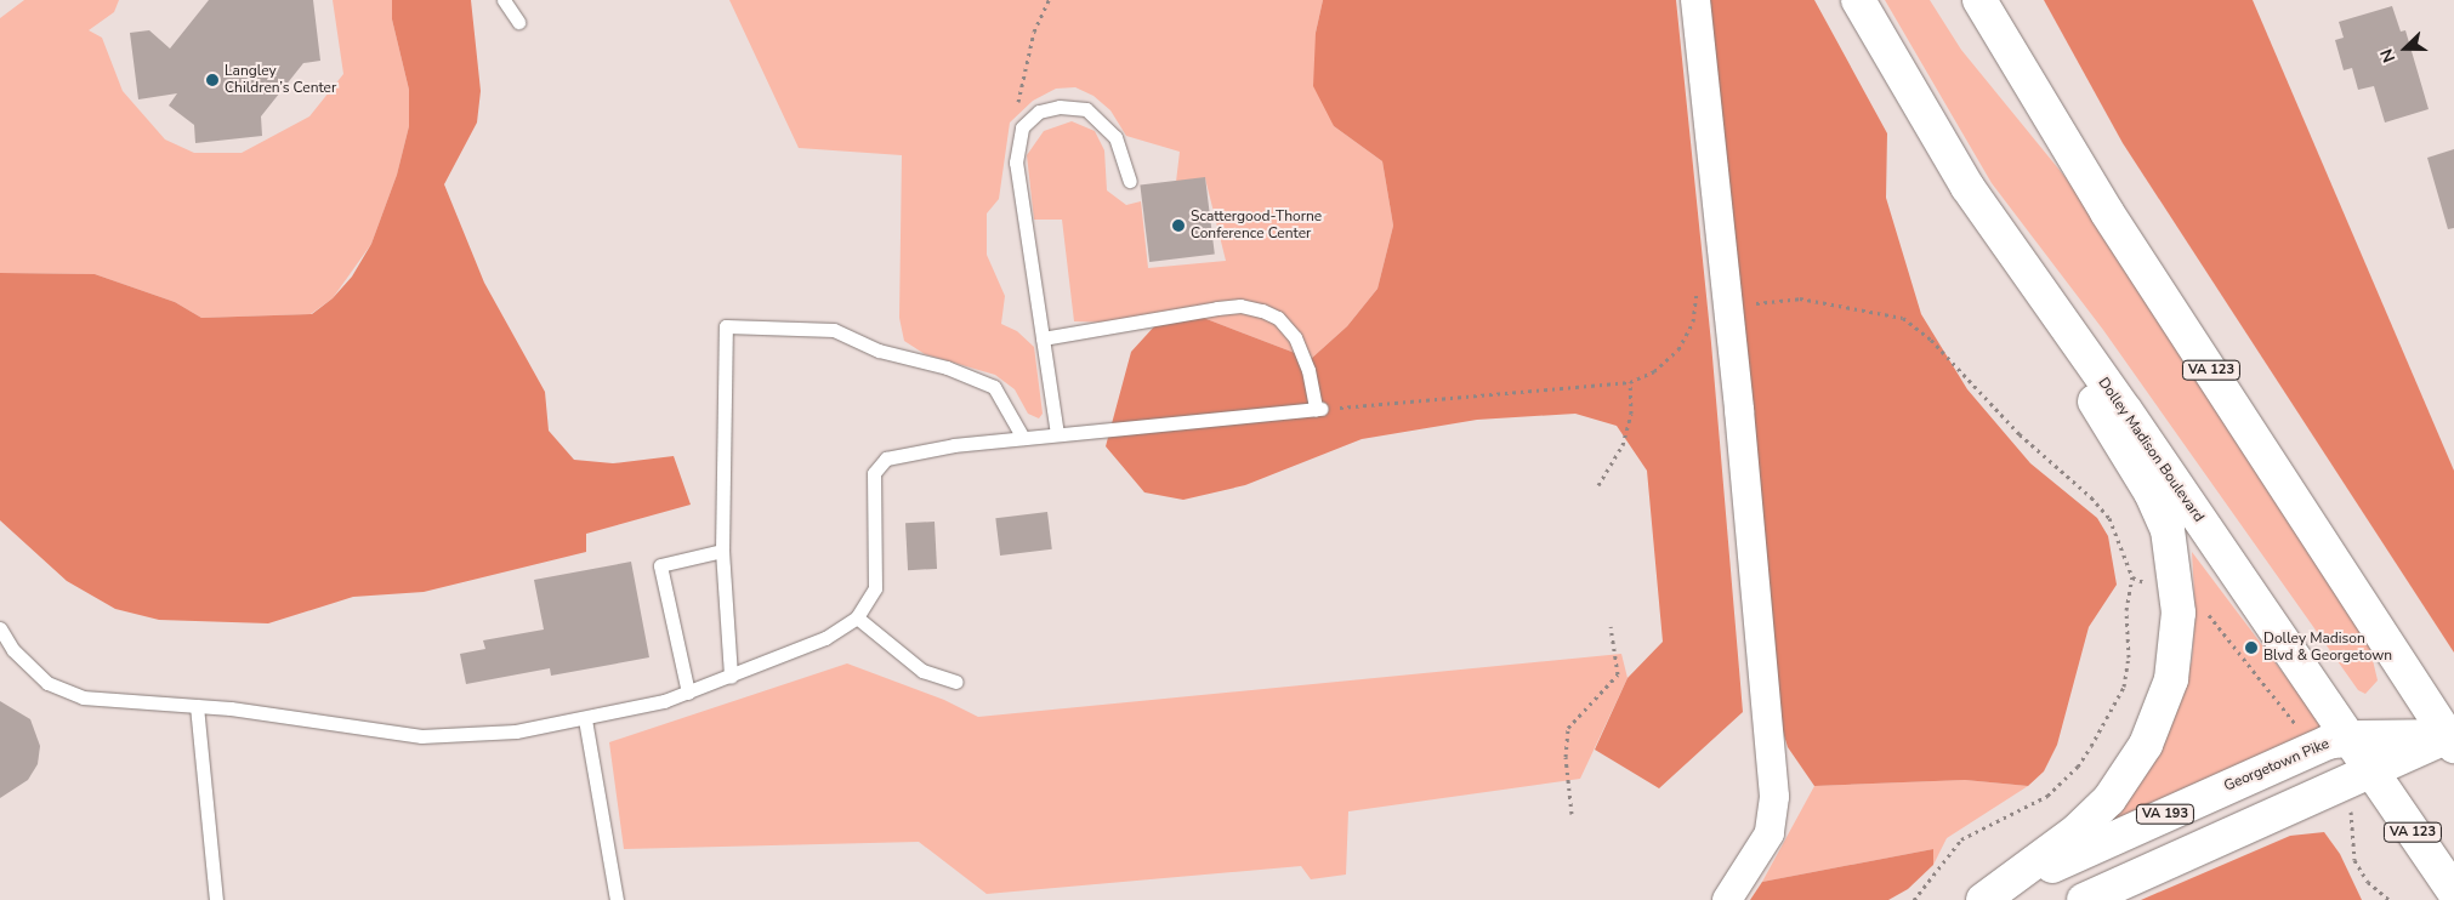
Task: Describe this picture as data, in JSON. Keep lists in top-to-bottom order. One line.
{"streets":{"main road":["VA 123","Dolley Madison Boulevard","Georgetown Pike","VA 193"]},"crossings":[["VA 123","Georgetown Pike"],["Dolley Madison Boulevard","Georgetown Pike"]],"places":["Langley Children’s Center","Scattergood-Thorne Conference Center","Dolley Madison Blvd & Georgetown"],"north":"left"}
